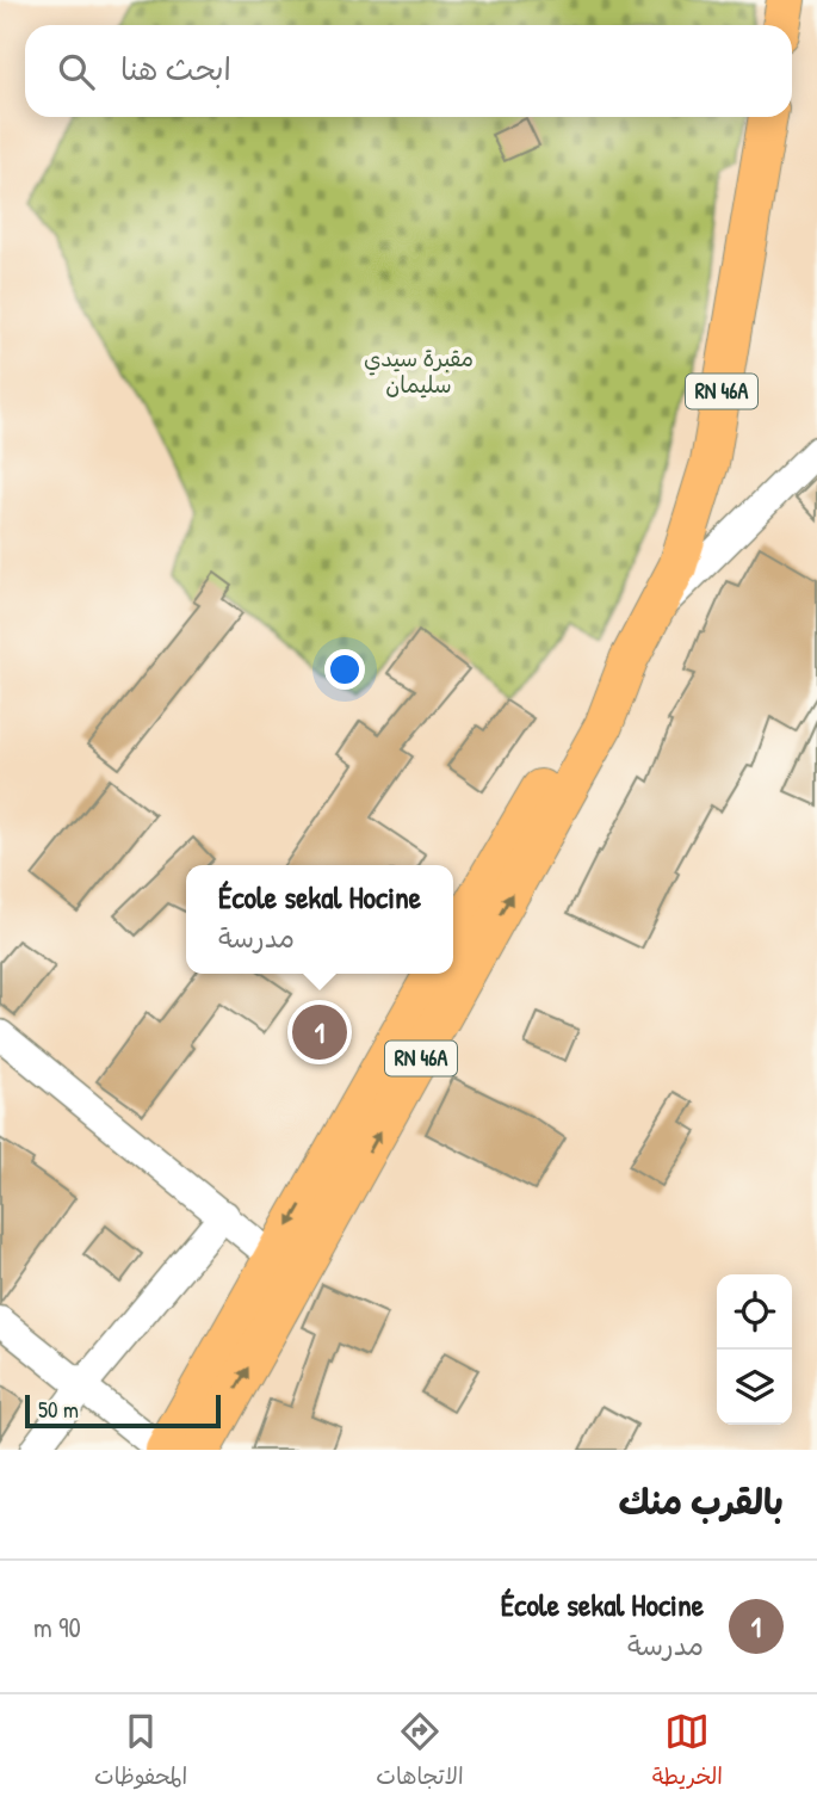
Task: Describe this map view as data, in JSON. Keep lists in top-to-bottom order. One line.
{"streets":{"main road":["RN 46A"]},"parks":["مقبرة سيدي سليمان"],"scale_bar":"50 m","page":{"search":"ابحث هنا","popup":["École sekal Hocine","مدرسة"],"pins":"1","scale":"50 m","heading":"بالقرب منك","list":[{"mark":"1","name":"École sekal Hocine","note":"مدرسة","value":"90 m"}],"nav":["الخريطة","الاتجاهات","المحفوظات"]}}
